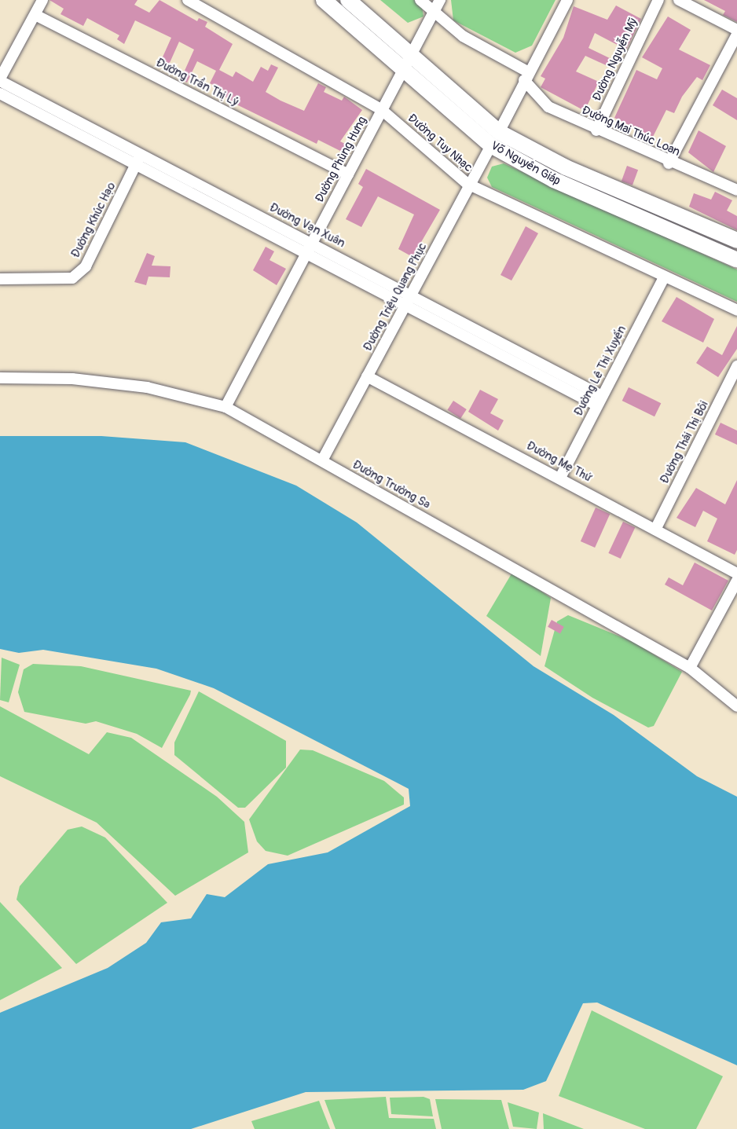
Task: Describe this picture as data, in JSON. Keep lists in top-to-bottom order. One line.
{"streets":{"main road":["Võ Nguyên Giáp"],"street":["Đường Nguyễn Mỹ","Đường Trần Thị Lý","Đường Mai Thúc Loan","Đường Tuy Nhạc","Đường Phùng Hưng","Đường Khúc Hạo","Đường Vạn Xuân","Đường Triệu Quang Phục","Đường Lê Thị Xuyến","Đường Thái Thị Bôi","Đường Mẹ Thứ","Đường Trường Sa"]},"crossings":[["Đường Nguyễn Mỹ","Đường Mai Thúc Loan"],["Đường Trần Thị Lý","Đường Phùng Hưng"],["Đường Mai Thúc Loan","Đường Phùng Hưng"],["Đường Tuy Nhạc","Đường Phùng Hưng"],["Đường Tuy Nhạc","Đường Triệu Quang Phục"],["Đường Tuy Nhạc","Đường Lê Thị Xuyến"],["Đường Phùng Hưng","Võ Nguyên Giáp"],["Đường Phùng Hưng","Đường Vạn Xuân"],["Đường Phùng Hưng","Đường Trường Sa"],["Võ Nguyên Giáp","Đường Triệu Quang Phục"],["Đường Khúc Hạo","Đường Vạn Xuân"],["Đường Vạn Xuân","Đường Triệu Quang Phục"],["Đường Vạn Xuân","Đường Lê Thị Xuyến"],["Đường Triệu Quang Phục","Đường Mẹ Thứ"],["Đường Triệu Quang Phục","Đường Trường Sa"],["Đường Lê Thị Xuyến","Đường Mẹ Thứ"],["Đường Thái Thị Bôi","Đường Mẹ Thứ"]]}
